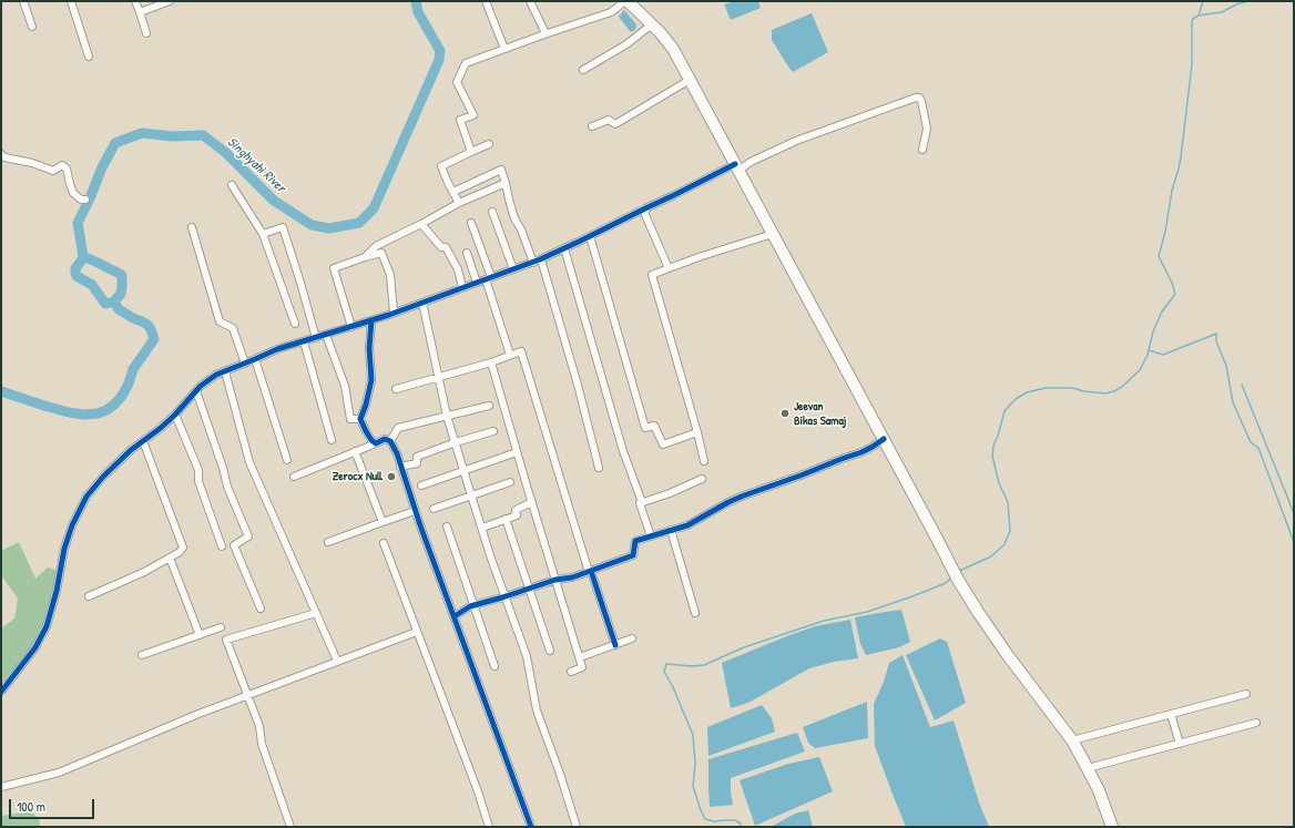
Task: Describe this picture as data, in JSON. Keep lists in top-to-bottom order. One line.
{"water":["Singhyahi River"],"places":["Jeevan Bikas Samaj","Zerocx Null"],"scale_bar":"100 m"}
